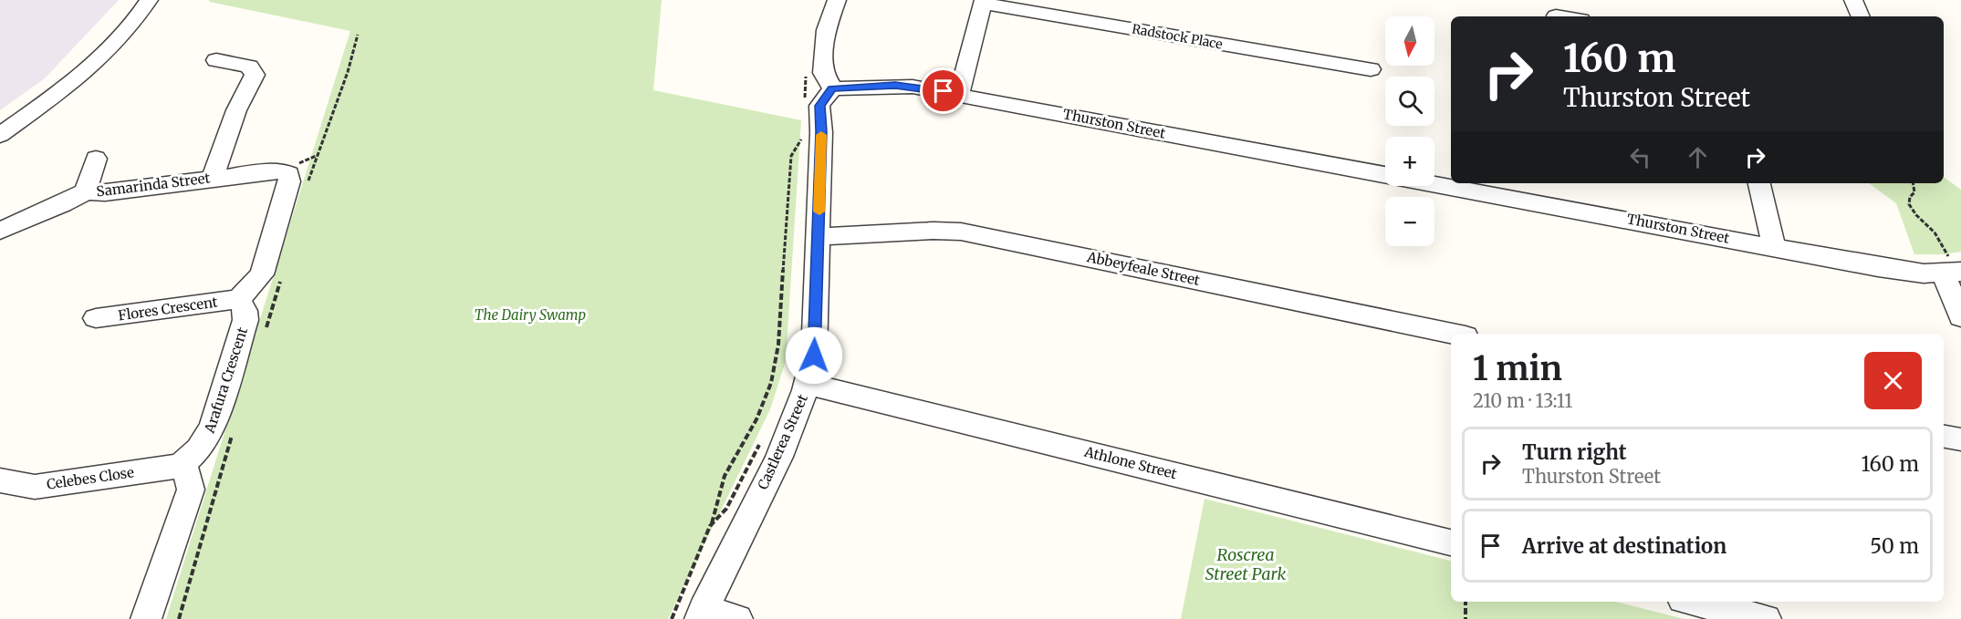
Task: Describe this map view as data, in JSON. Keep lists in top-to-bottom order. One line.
{"streets":{"street":["Radstock Place","Thurston Street","Samarinda Street","Abbeyfeale Street","Flores Crescent","Arafura Crescent","Castlerea Street","Athlone Street","Celebes Close"]},"crossings":[["Thurston Street","Castlerea Street"],["Samarinda Street","Flores Crescent"],["Samarinda Street","Arafura Crescent"],["Abbeyfeale Street","Castlerea Street"],["Flores Crescent","Arafura Crescent"],["Arafura Crescent","Celebes Close"],["Castlerea Street","Athlone Street"]],"parks":["The Dairy Swamp","Roscrea Street Park"],"north":"bottom","page":{"map_buttons":["+","−"],"turn":["160 m","Thurston Street"],"heading":["1 min","210 m · 13:11"],"list":[{"name":"Turn right","note":"Thurston Street","value":"160 m"},{"name":"Arrive at destination","value":"50 m"}]}}
